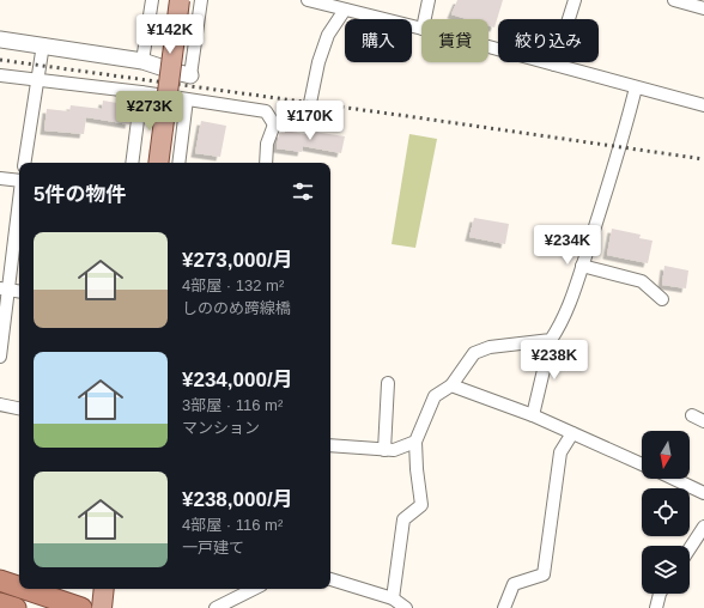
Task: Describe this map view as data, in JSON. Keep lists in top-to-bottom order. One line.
{"north":"bottom","page":{"price":["¥142K","¥273K","¥170K","¥234K","¥238K"],"chip":["購入","賃貸","絞り込み"],"heading":"5件の物件","list":[{"name":"¥273,000/月","note":"4部屋 · 132 m² · しののめ跨線橋"},{"name":"¥234,000/月","note":"3部屋 · 116 m² · マンション"},{"name":"¥238,000/月","note":"4部屋 · 116 m² · 一戸建て"}]}}
